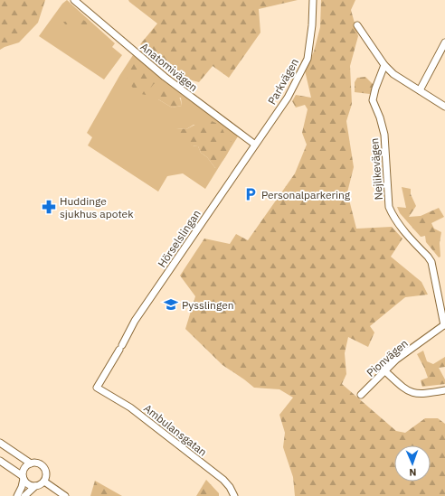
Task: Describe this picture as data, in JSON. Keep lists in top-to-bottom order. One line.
{"streets":{"street":["Anatomivägen","Parkvägen","Nejlikevägen","Hörselslingan","Pionvägen","Ambulansgatan"]},"crossings":[["Anatomivägen","Parkvägen"],["Anatomivägen","Hörselslingan"],["Parkvägen","Hörselslingan"],["Nejlikevägen","Pionvägen"],["Hörselslingan","Ambulansgatan"]],"places":{"parking":["Personalparkering"],"pharmacy":["Huddinge sjukhus apotek"],"school or university":["Pysslingen"]},"north":"bottom"}
